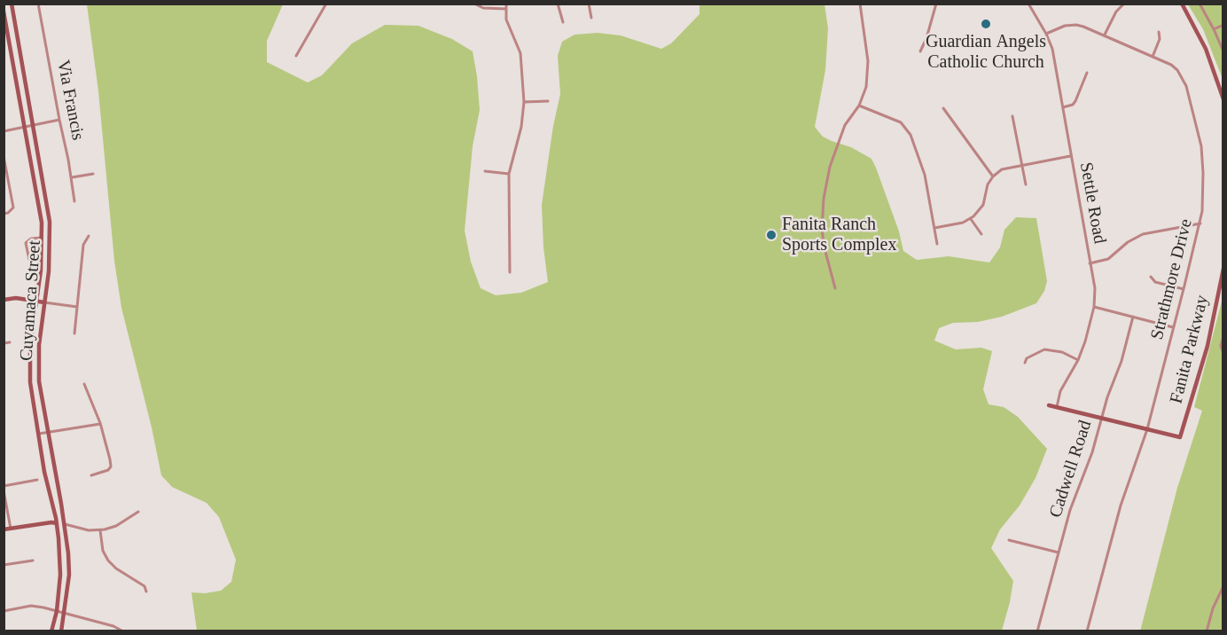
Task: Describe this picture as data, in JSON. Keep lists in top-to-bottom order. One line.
{"streets":{"main road":["Cuyamaca Street","Fanita Parkway"],"street":["Via Francis","Settle Road","Strathmore Drive","Cadwell Road"]},"crossings":[["Settle Road","Strathmore Drive"],["Strathmore Drive","Fanita Parkway"]],"places":["Guardian Angels Catholic Church","Fanita Ranch Sports Complex"]}
